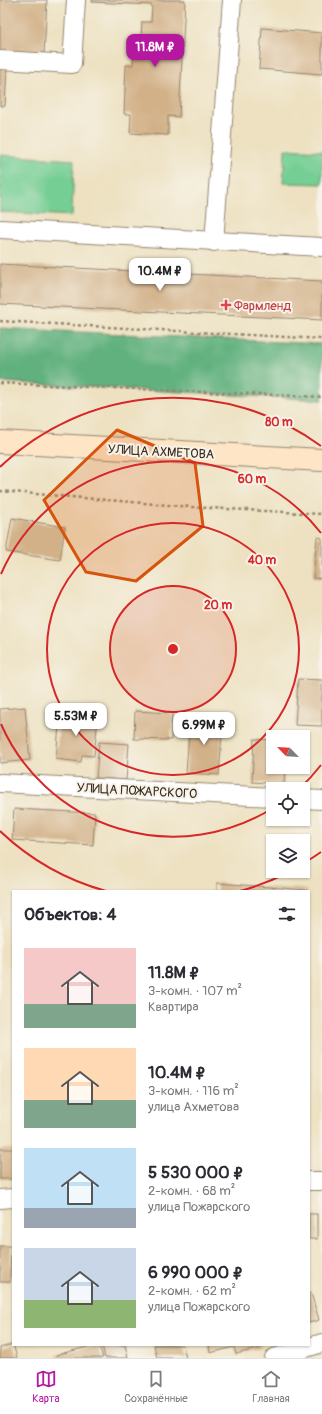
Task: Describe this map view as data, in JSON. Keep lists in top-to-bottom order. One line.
{"streets":{"main road":["УЛИЦА АХМЕТОВА"],"street":["УЛИЦА ПОЖАРСКОГО"]},"places":{"health":["Фармленд"]},"north":"top left","page":{"price":["11.8M ₽","10.4M ₽","5.53M ₽","6.99M ₽"],"heading":"Объектов: 4","list":[{"name":"11.8M ₽","note":"3-комн. · 107 m² · Квартира"},{"name":"10.4M ₽","note":"3-комн. · 116 m² · улица Ахметова"},{"name":"5 530 000 ₽","note":"2-комн. · 68 m² · улица Пожарского"},{"name":"6 990 000 ₽","note":"2-комн. · 62 m² · улица Пожарского"}],"tabs":["Карта","Сохранённые","Главная"]},"rings":["80 m","60 m","40 m","20 m"]}
